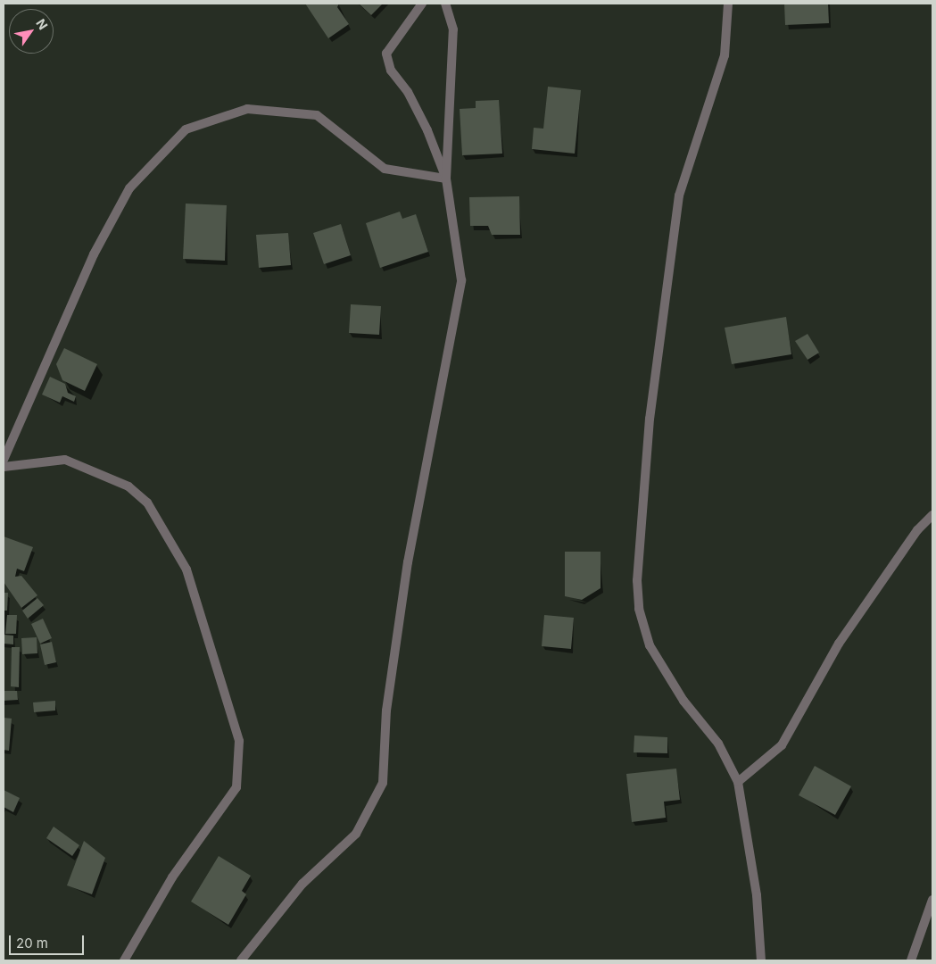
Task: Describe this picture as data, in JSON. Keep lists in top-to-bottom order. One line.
{"scale_bar":"20 m","north":"top right"}
